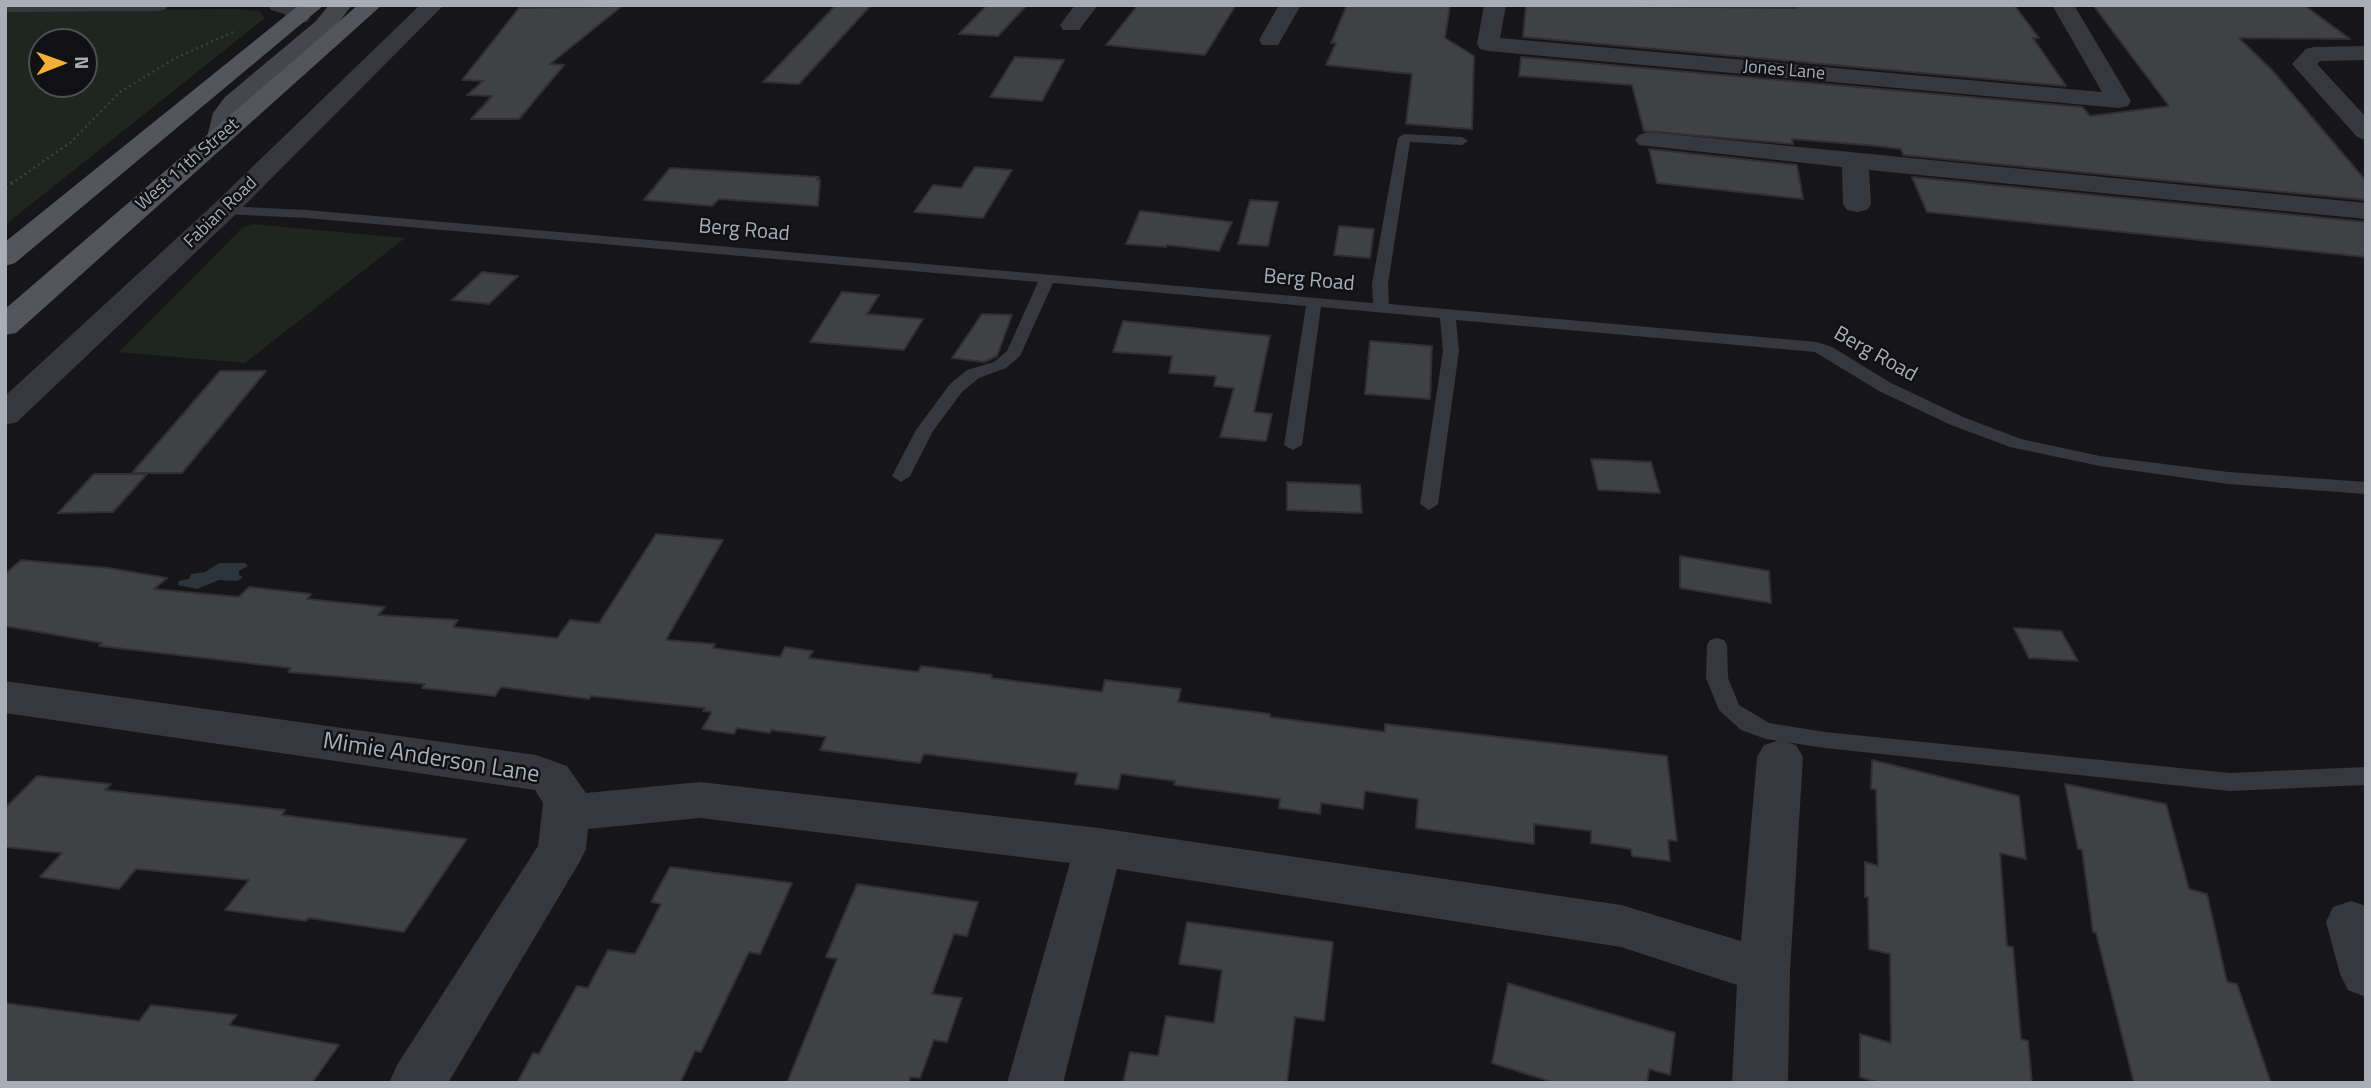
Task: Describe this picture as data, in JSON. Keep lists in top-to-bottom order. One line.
{"streets":{"main road":["West 11th Street"],"street":["Jones Lane","Fabian Road","Mimie Anderson Lane"],"lane":["Berg Road"]},"crossings":[["Fabian Road","Berg Road"]],"north":"right"}
